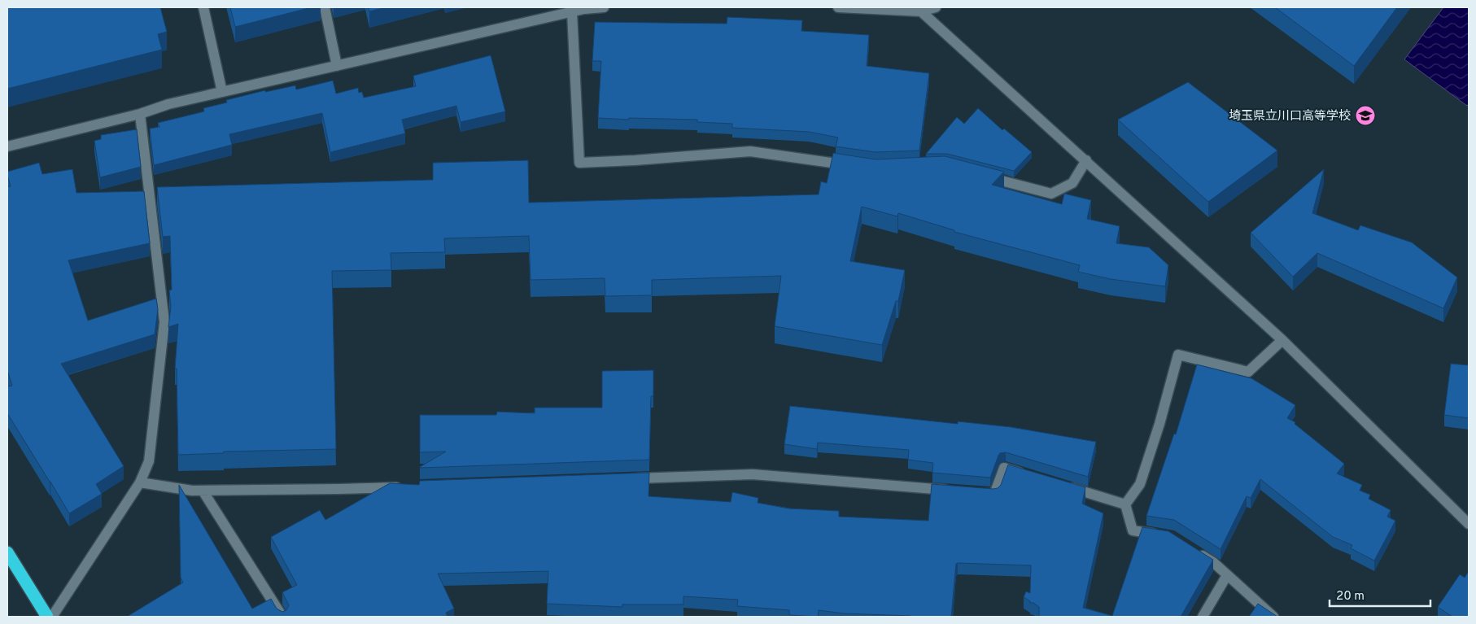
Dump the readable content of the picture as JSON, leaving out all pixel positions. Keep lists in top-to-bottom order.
{
  "places": {
    "school or university": ["埼玉県立川口高等学校"]
  },
  "scale_bar": "20 m"
}
